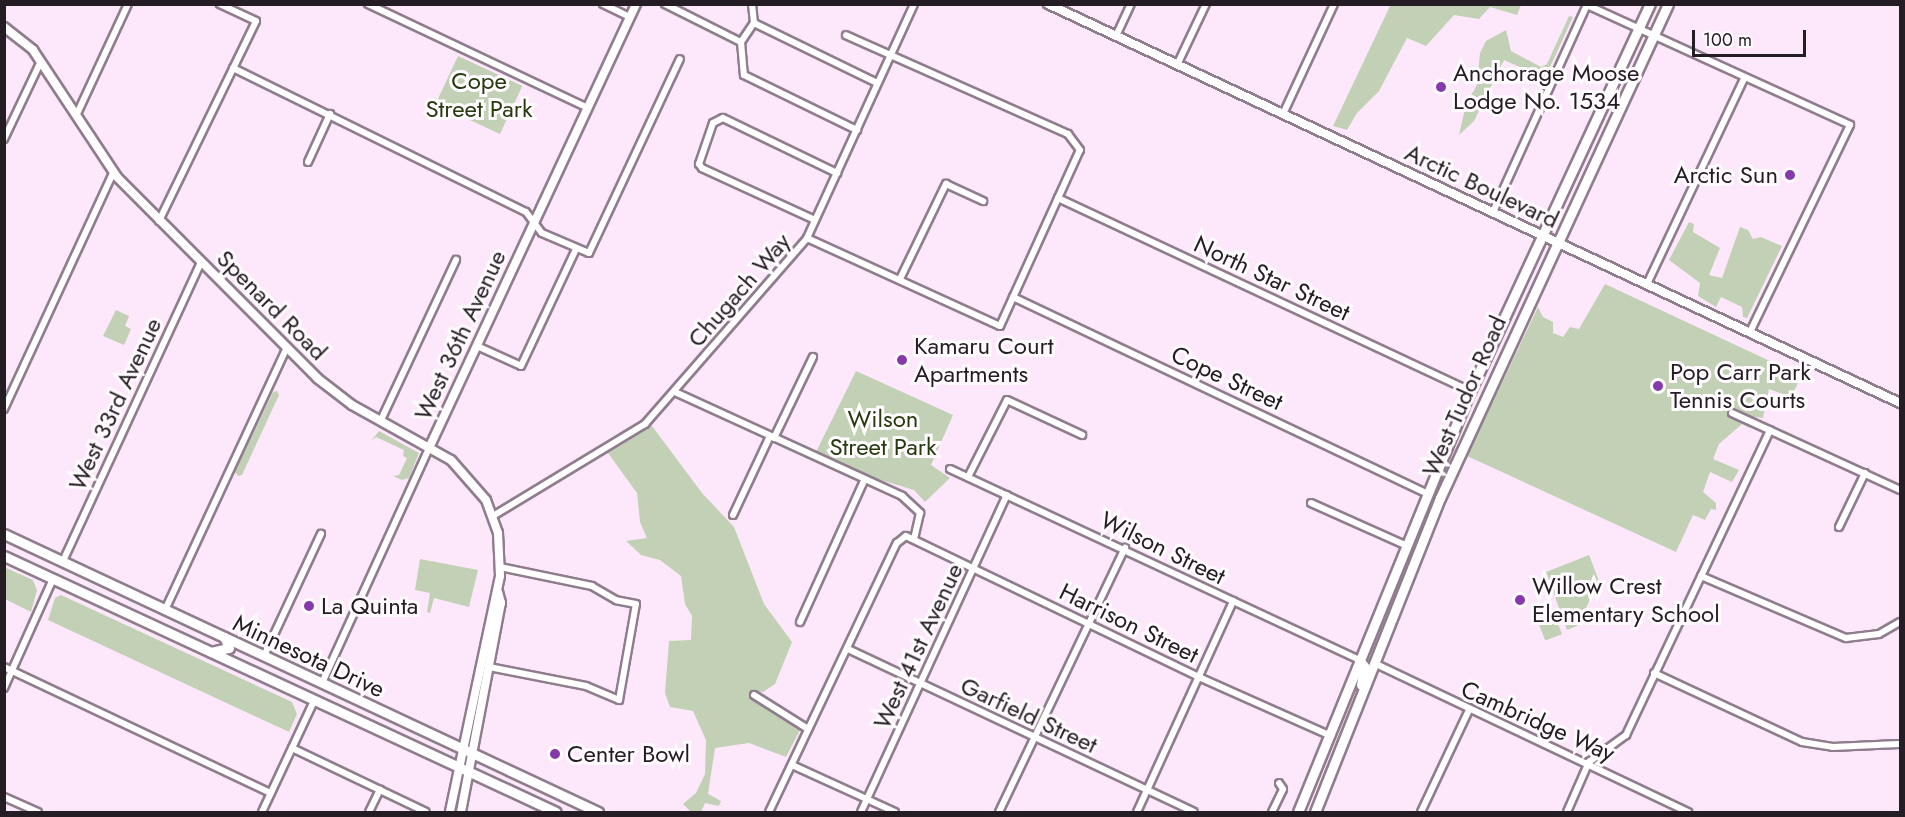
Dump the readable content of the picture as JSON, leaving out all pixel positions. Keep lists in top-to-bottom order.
{
  "streets": {
    "main road": [
      "Arctic Boulevard",
      "Spenard Road",
      "West 36th Avenue",
      "West Tudor Road",
      "Minnesota Drive"
    ],
    "street": [
      "North Star Street",
      "Chugach Way",
      "Cope Street",
      "West 33rd Avenue",
      "Wilson Street",
      "Harrison Street",
      "West 41st Avenue",
      "Garfield Street",
      "Cambridge Way"
    ]
  },
  "crossings": [
    ["Arctic Boulevard", "West Tudor Road"],
    ["North Star Street", "West Tudor Road"],
    ["Chugach Way", "Spenard Road"],
    ["Spenard Road", "West 36th Avenue"],
    ["Spenard Road", "West 33rd Avenue"],
    ["Spenard Road", "Minnesota Drive"],
    ["West 36th Avenue", "Minnesota Drive"],
    ["Cope Street", "West Tudor Road"],
    ["West Tudor Road", "Wilson Street"],
    ["West Tudor Road", "Harrison Street"],
    ["West Tudor Road", "Cambridge Way"],
    ["West 33rd Avenue", "Minnesota Drive"],
    ["Wilson Street", "West 41st Avenue"],
    ["Harrison Street", "West 41st Avenue"],
    ["West 41st Avenue", "Garfield Street"]
  ],
  "parks": ["Cope Street Park", "Wilson Street Park"],
  "places": [
    "Anchorage Moose Lodge No. 1534",
    "Arctic Sun",
    "Kamaru Court Apartments",
    "Pop Carr Park Tennis Courts",
    "Willow Crest Elementary School",
    "La Quinta",
    "Center Bowl"
  ],
  "scale_bar": "100 m"
}
